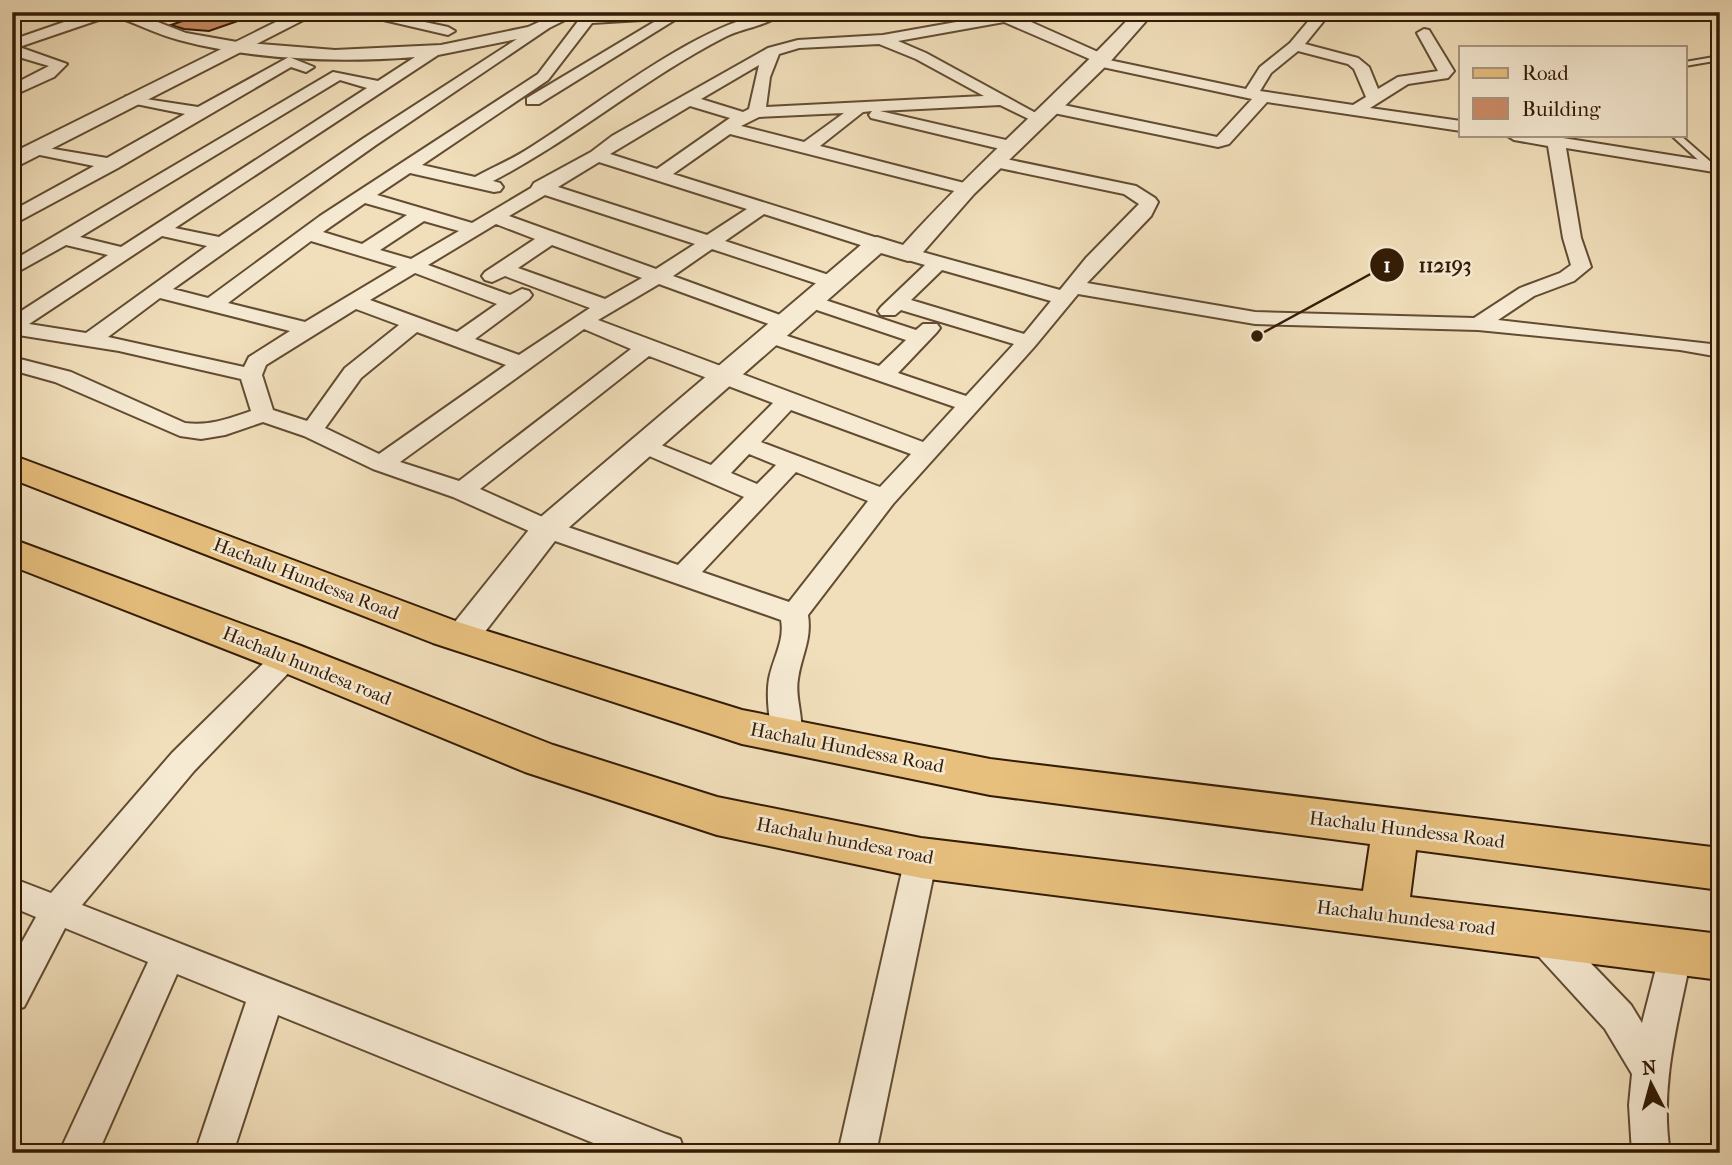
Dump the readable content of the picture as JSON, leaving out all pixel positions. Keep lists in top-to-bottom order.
{
  "streets": {
    "main road": ["Hachalu Hundessa Road", "Hachalu hundesa road"]
  },
  "places": ["112193"],
  "legend": ["Road", "Building"],
  "north": "top"
}
